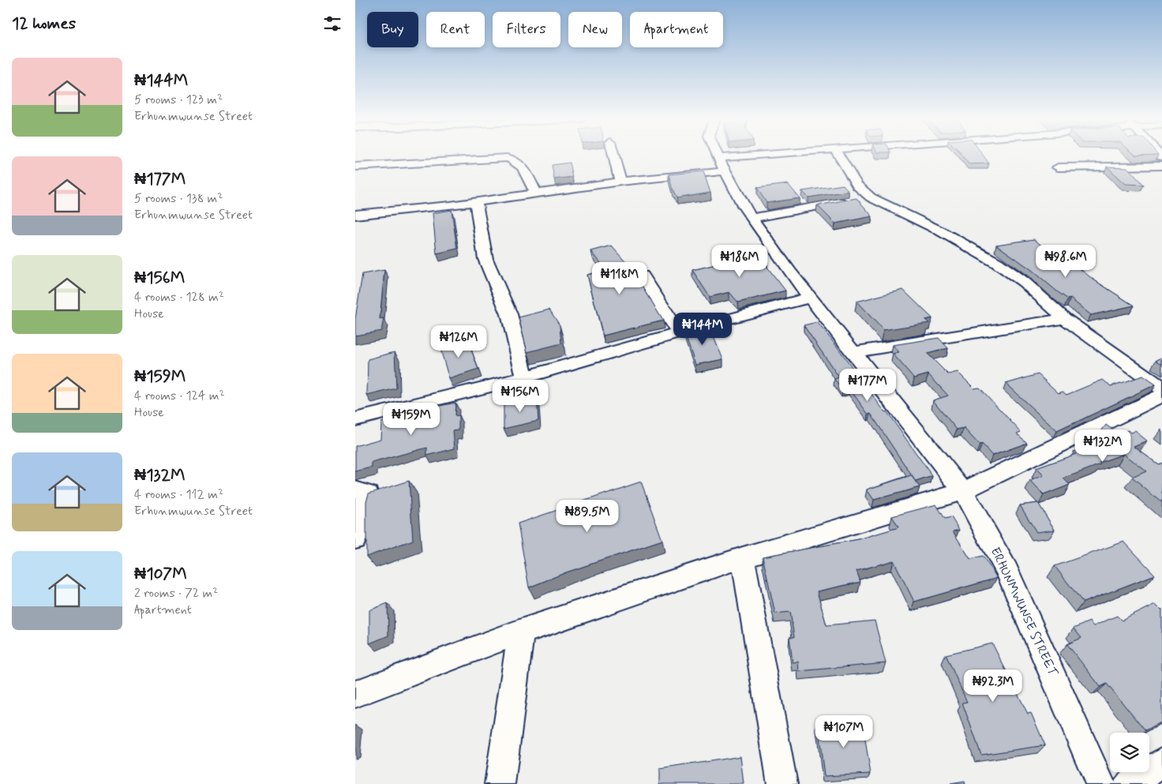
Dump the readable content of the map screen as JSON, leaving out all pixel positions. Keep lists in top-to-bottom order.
{
  "streets": {
    "street": ["ERHUNMWUNSE STREET"]
  },
  "page": {
    "heading": "12 homes",
    "chip": [
      "Buy",
      "Rent",
      "Filters",
      "New",
      "Apartment"
    ],
    "list": [
      {
        "name": "₦144M",
        "note": "5 rooms · 123 m² · Erhunmwunse Street"
      },
      {
        "name": "₦177M",
        "note": "5 rooms · 138 m² · Erhunmwunse Street"
      },
      {
        "name": "₦156M",
        "note": "4 rooms · 128 m² · House"
      },
      {
        "name": "₦159M",
        "note": "4 rooms · 124 m² · House"
      },
      {
        "name": "₦132M",
        "note": "4 rooms · 112 m² · Erhunmwunse Street"
      },
      {
        "name": "₦107M",
        "note": "2 rooms · 72 m² · Apartment"
      }
    ],
    "price": [
      "₦186M",
      "₦98.6M",
      "₦118M",
      "₦144M",
      "₦126M",
      "₦177M",
      "₦156M",
      "₦159M",
      "₦132M",
      "₦89.5M",
      "₦92.3M",
      "₦107M"
    ]
  }
}
